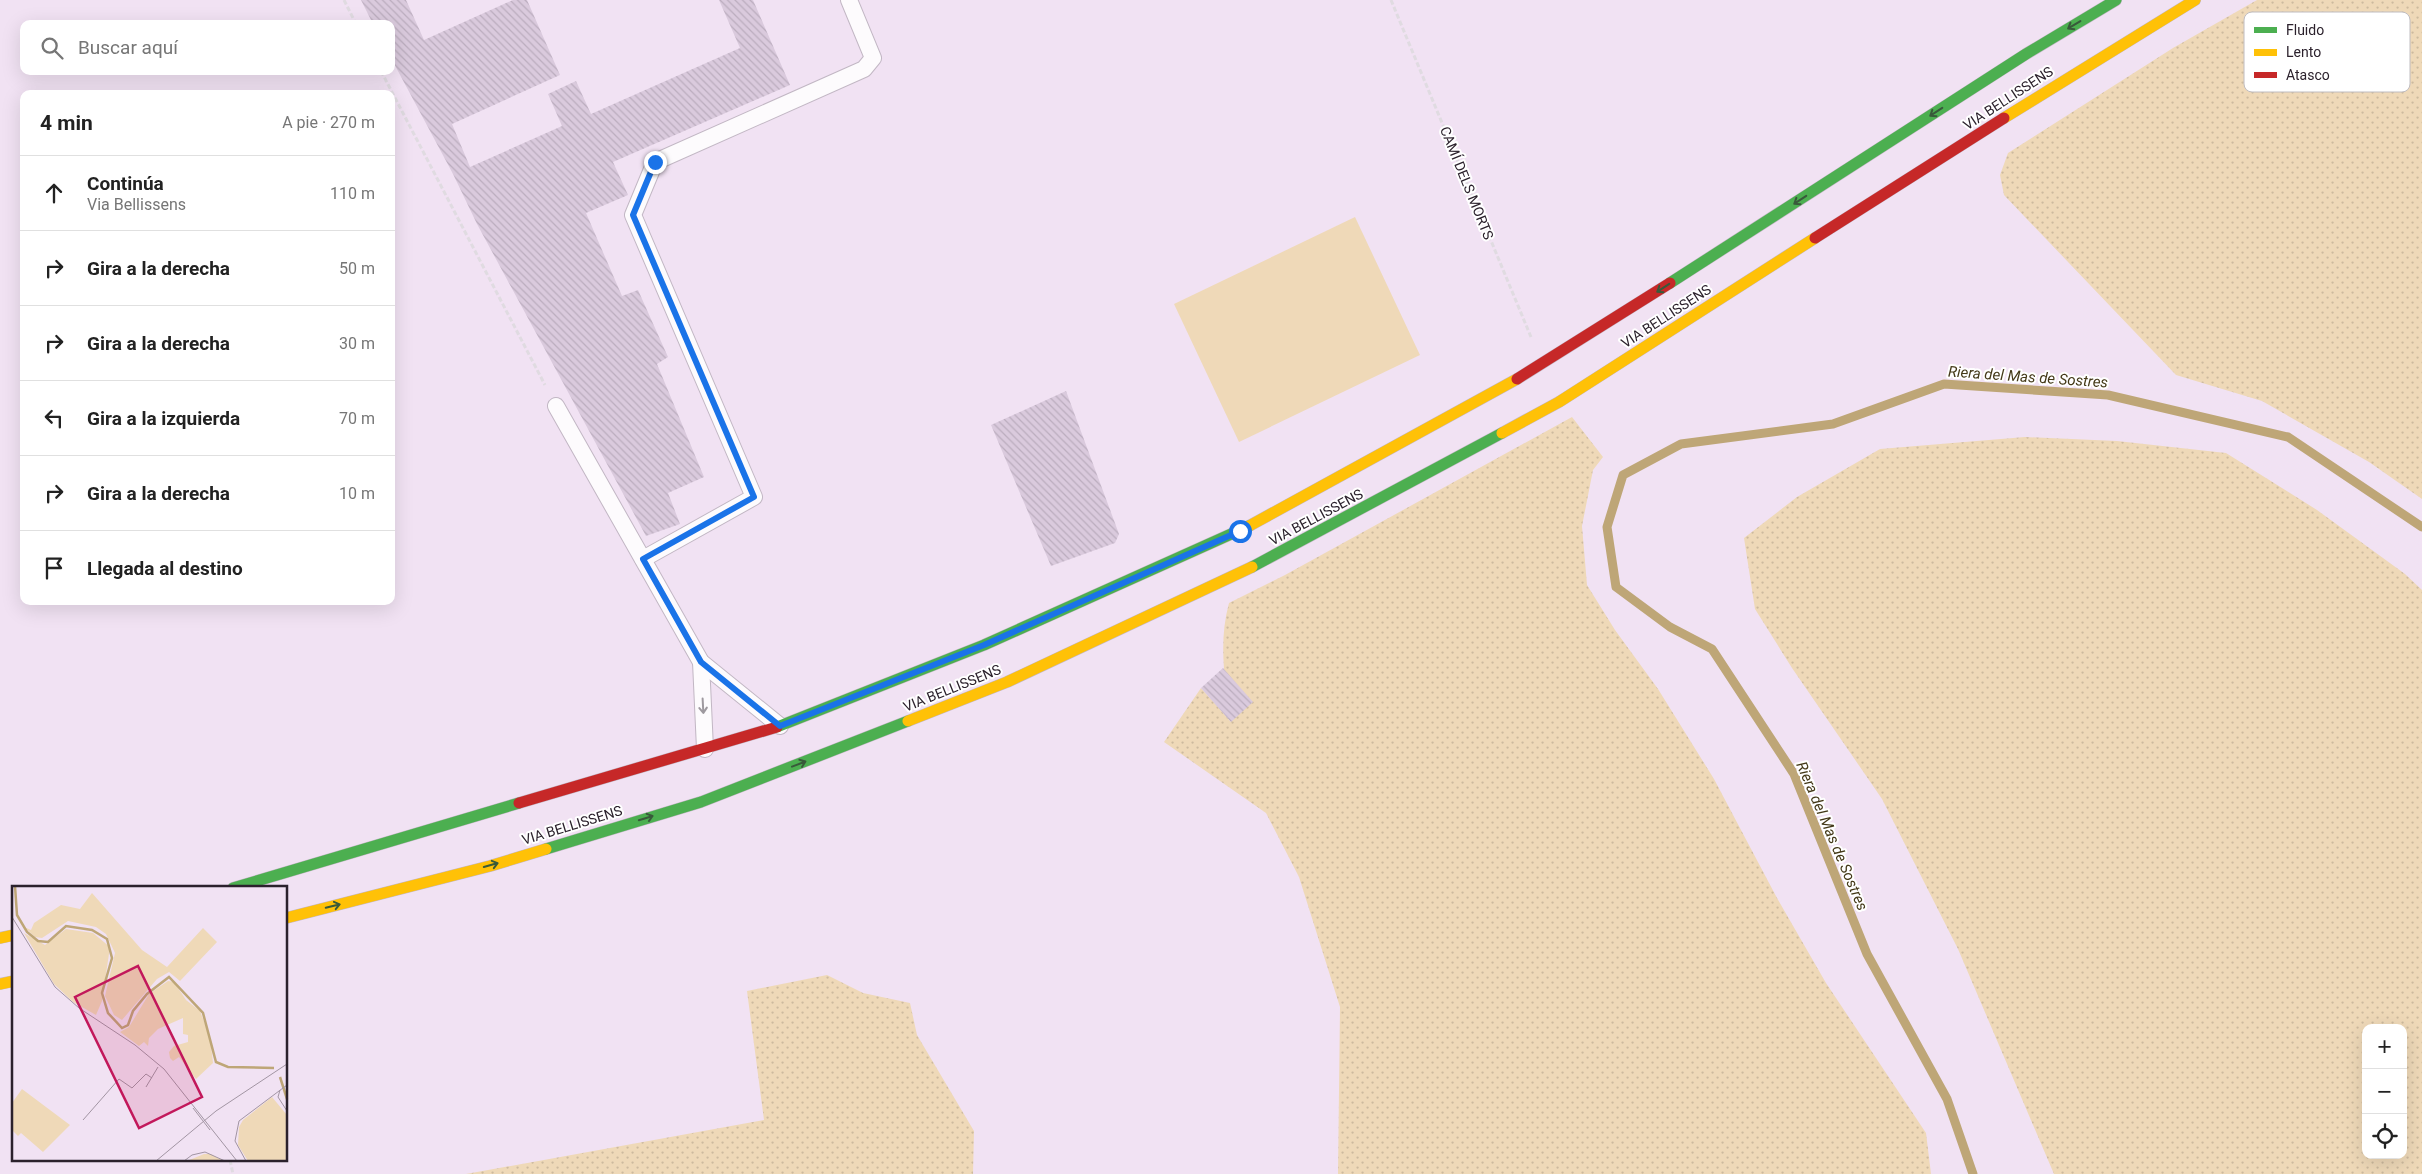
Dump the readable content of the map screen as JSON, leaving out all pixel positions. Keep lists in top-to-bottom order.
{
  "streets": {
    "main road": ["VIA BELLISSENS"],
    "path": ["CAMÍ DELS MORTS"]
  },
  "crossings": [
    ["VIA BELLISSENS", "CAMÍ DELS MORTS"]
  ],
  "water": ["Riera del Mas de Sostres"],
  "legend": ["Fluido", "Lento", "Atasco"],
  "page": {
    "search": "Buscar aquí",
    "heading": ["4 min", "A pie · 270 m"],
    "list": [
      ["Continúa", "Via Bellissens", "110 m"],
      ["Gira a la derecha", "50 m"],
      ["Gira a la derecha", "30 m"],
      ["Gira a la izquierda", "70 m"],
      ["Gira a la derecha", "10 m"],
      "Llegada al destino"
    ],
    "map_buttons": ["+", "−"]
  }
}
